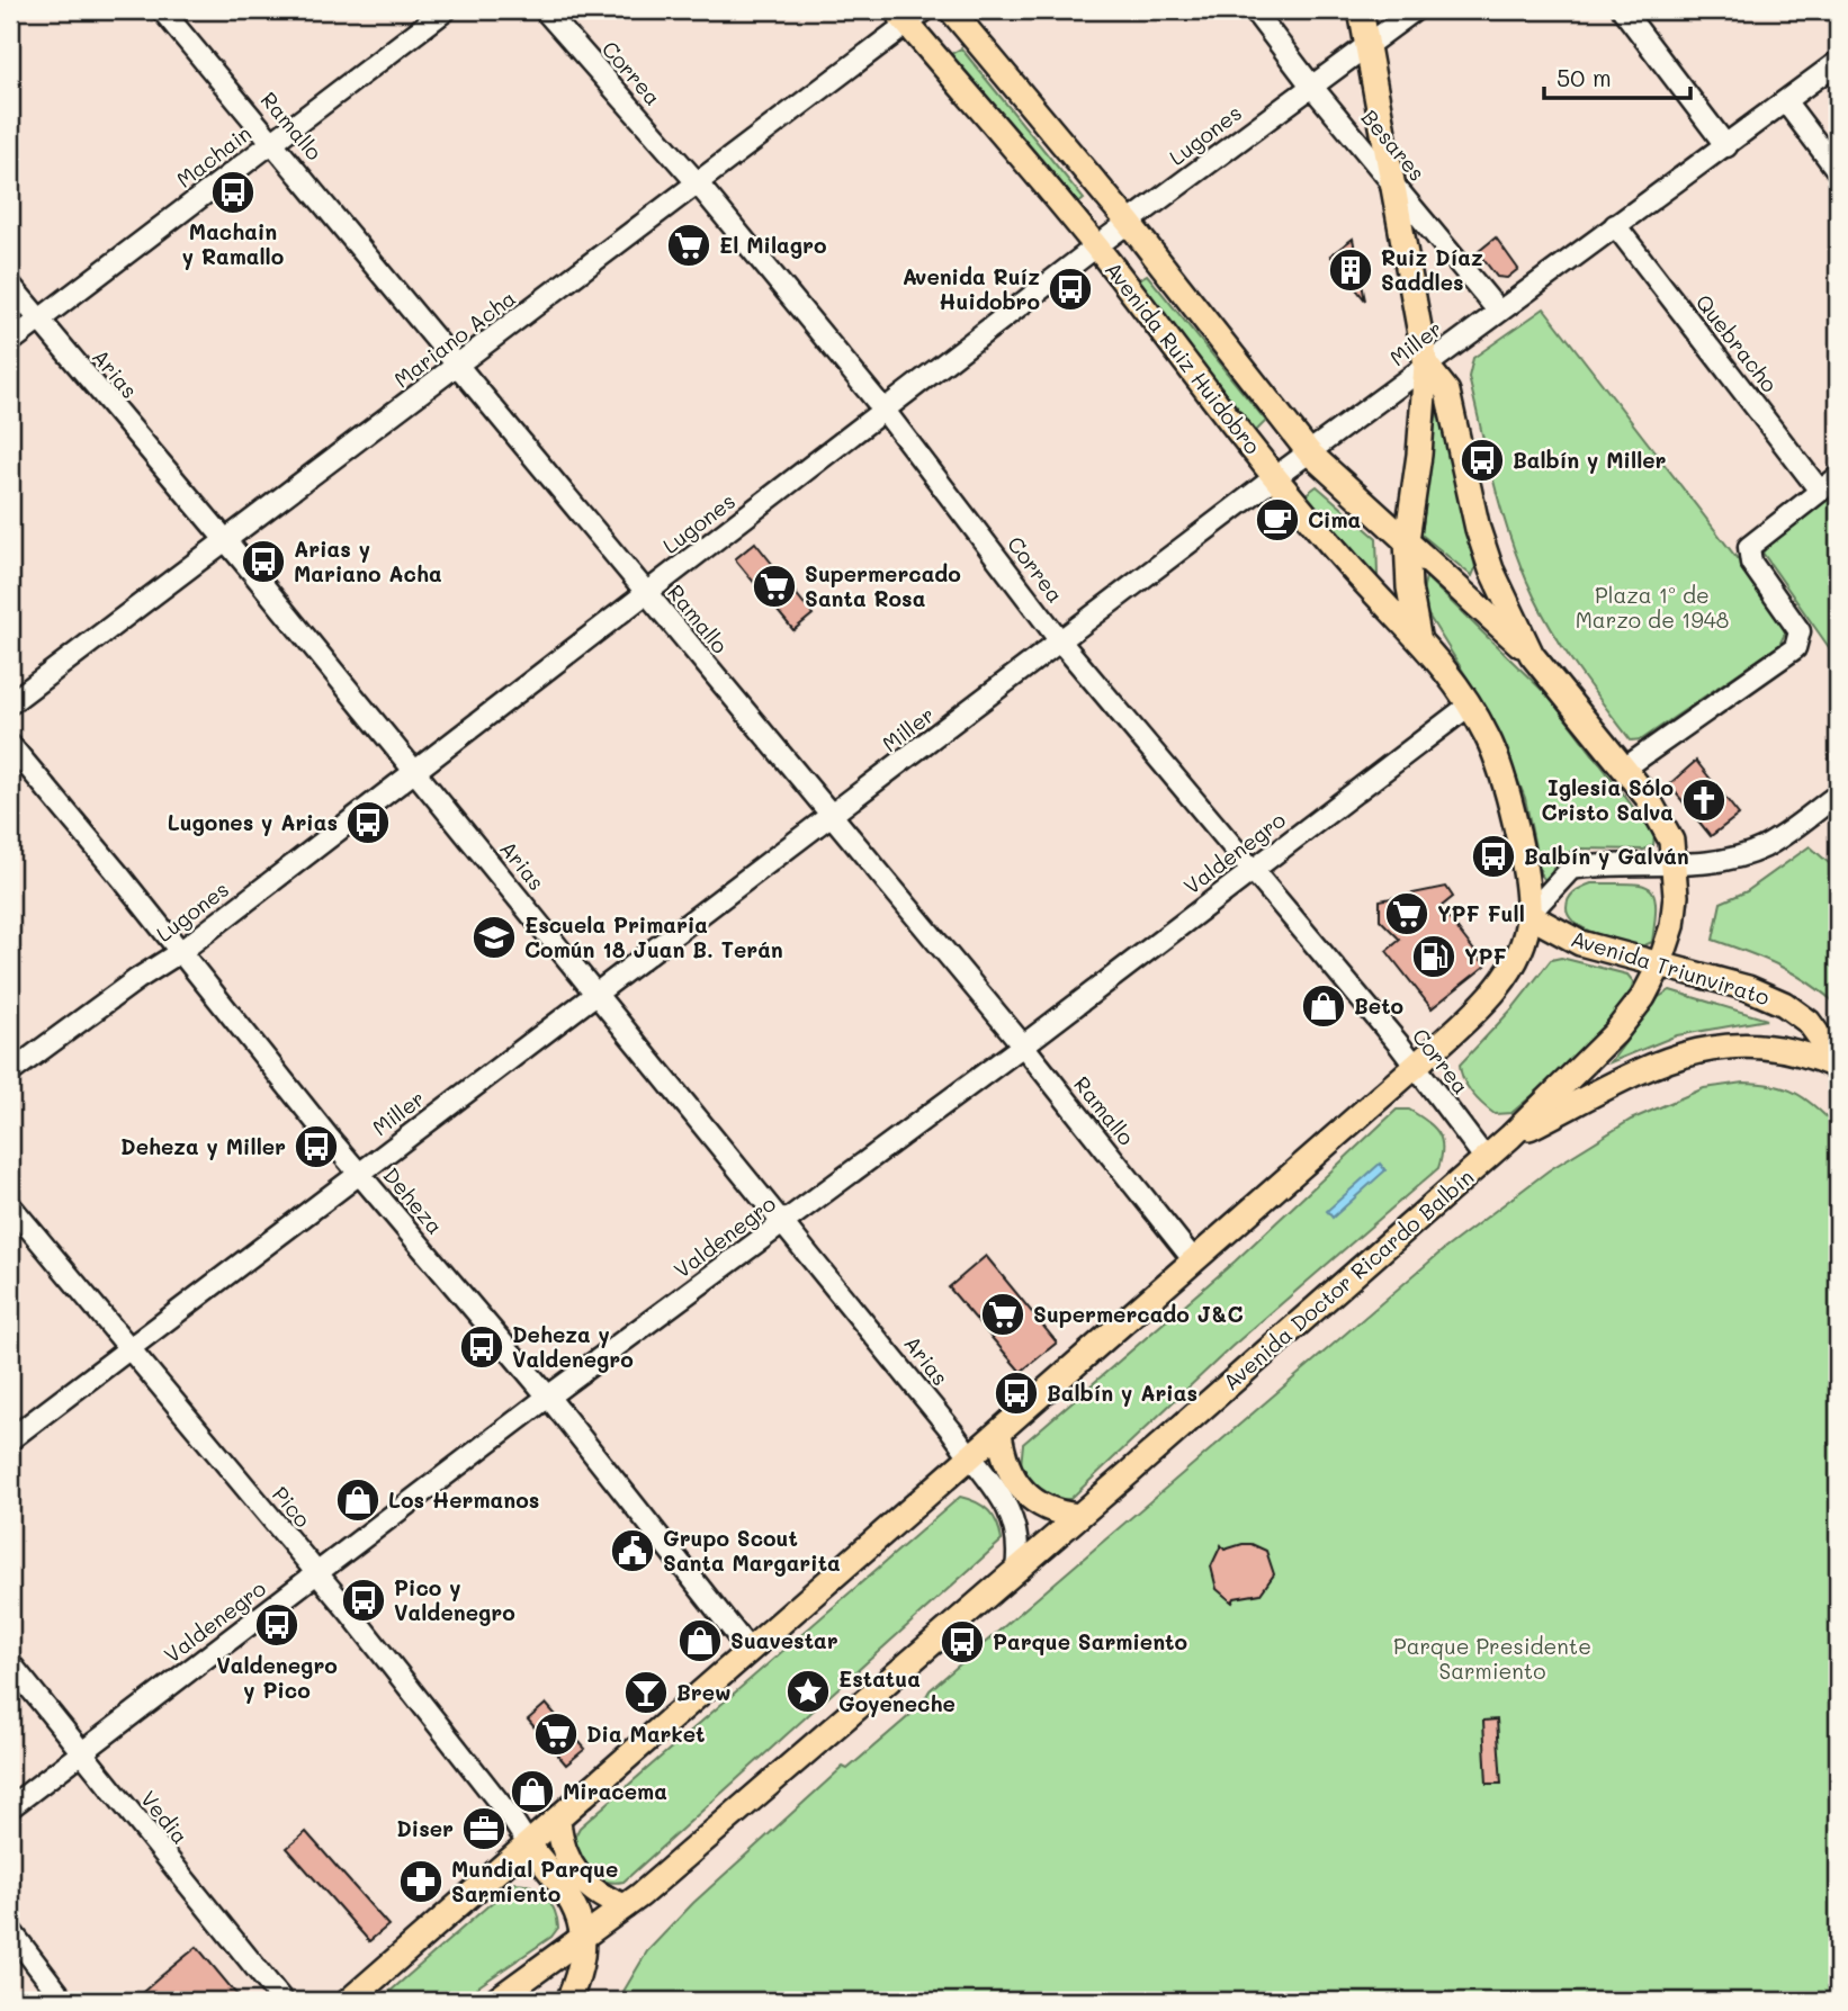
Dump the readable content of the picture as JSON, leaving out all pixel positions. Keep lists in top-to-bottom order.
{
  "streets": {
    "main road": ["Avenida Ruiz Huidobro", "Avenida Triunvirato", "Avenida Doctor Ricardo Balbín"],
    "street": [
      "Correa",
      "Ramallo",
      "Lugones",
      "Besares",
      "Machain",
      "Mariano Acha",
      "Miller",
      "Quebracho",
      "Arias",
      "Valdenegro",
      "Deheza",
      "Pico",
      "Vedia"
    ]
  },
  "crossings": [
    ["Correa", "Lugones"],
    ["Correa", "Mariano Acha"],
    ["Correa", "Miller"],
    ["Correa", "Valdenegro"],
    ["Correa", "Avenida Doctor Ricardo Balbín"],
    ["Ramallo", "Lugones"],
    ["Ramallo", "Machain"],
    ["Ramallo", "Mariano Acha"],
    ["Ramallo", "Miller"],
    ["Ramallo", "Valdenegro"],
    ["Lugones", "Besares"],
    ["Lugones", "Avenida Ruiz Huidobro"],
    ["Lugones", "Arias"],
    ["Lugones", "Deheza"],
    ["Lugones", "Avenida Doctor Ricardo Balbín"],
    ["Besares", "Miller"],
    ["Besares", "Avenida Doctor Ricardo Balbín"],
    ["Machain", "Arias"],
    ["Mariano Acha", "Avenida Ruiz Huidobro"],
    ["Mariano Acha", "Arias"],
    ["Miller", "Quebracho"],
    ["Miller", "Avenida Ruiz Huidobro"],
    ["Miller", "Arias"],
    ["Miller", "Deheza"],
    ["Miller", "Avenida Doctor Ricardo Balbín"],
    ["Miller", "Pico"],
    ["Avenida Ruiz Huidobro", "Valdenegro"],
    ["Avenida Ruiz Huidobro", "Avenida Doctor Ricardo Balbín"],
    ["Arias", "Valdenegro"],
    ["Arias", "Avenida Doctor Ricardo Balbín"],
    ["Valdenegro", "Deheza"],
    ["Valdenegro", "Pico"],
    ["Valdenegro", "Vedia"],
    ["Avenida Triunvirato", "Avenida Doctor Ricardo Balbín"]
  ],
  "parks": ["Plaza 1º de Marzo de 1948", "Parque Presidente Sarmiento"],
  "places": {
    "bus stop": [
      "Machain y Ramallo",
      "Avenida Ruíz Huidobro",
      "Balbín y Miller",
      "Arias y Mariano Acha",
      "Lugones y Arias",
      "Balbín y Galván",
      "Deheza y Miller",
      "Deheza y Valdenegro",
      "Balbín y Arias",
      "Pico y Valdenegro",
      "Valdenegro y Pico",
      "Parque Sarmiento"
    ],
    "supermarket": [
      "El Milagro",
      "Supermercado Santa Rosa",
      "YPF Full",
      "Supermercado J&C",
      "Dia Market"
    ],
    "building": ["Ruiz Díaz Saddles"],
    "cafe": ["Cima"],
    "church": ["Iglesia Sólo Cristo Salva"],
    "school or university": ["Escuela Primaria Común 18 Juan B. Terán"],
    "fuel station": ["YPF"],
    "shop": [
      "Beto",
      "Los Hermanos",
      "Suavestar",
      "Miracema"
    ],
    "public building": ["Grupo Scout Santa Margarita"],
    "place": ["Estatua Goyeneche"],
    "bar": ["Brew"],
    "office": ["Diser"],
    "pharmacy": ["Mundial Parque Sarmiento"]
  },
  "scale_bar": "50 m"
}
